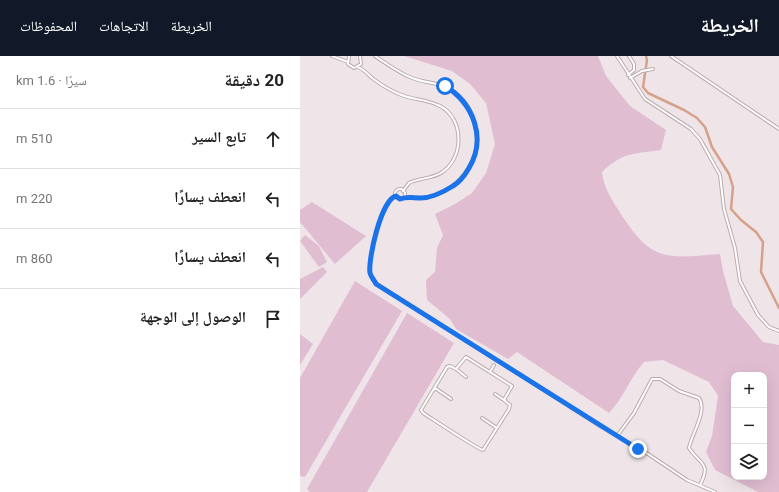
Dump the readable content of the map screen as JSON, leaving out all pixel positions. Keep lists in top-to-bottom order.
{
  "page": {
    "header": "الخريطة",
    "nav": ["الخريطة", "الاتجاهات", "المحفوظات"],
    "heading": ["20 دقيقة", "سيرًا · 1.6 km"],
    "list": [
      ["تابع السير", "510 m"],
      ["انعطف يسارًا", "220 m"],
      ["انعطف يسارًا", "860 m"],
      "الوصول إلى الوجهة"
    ],
    "map_buttons": ["+", "−"]
  }
}
